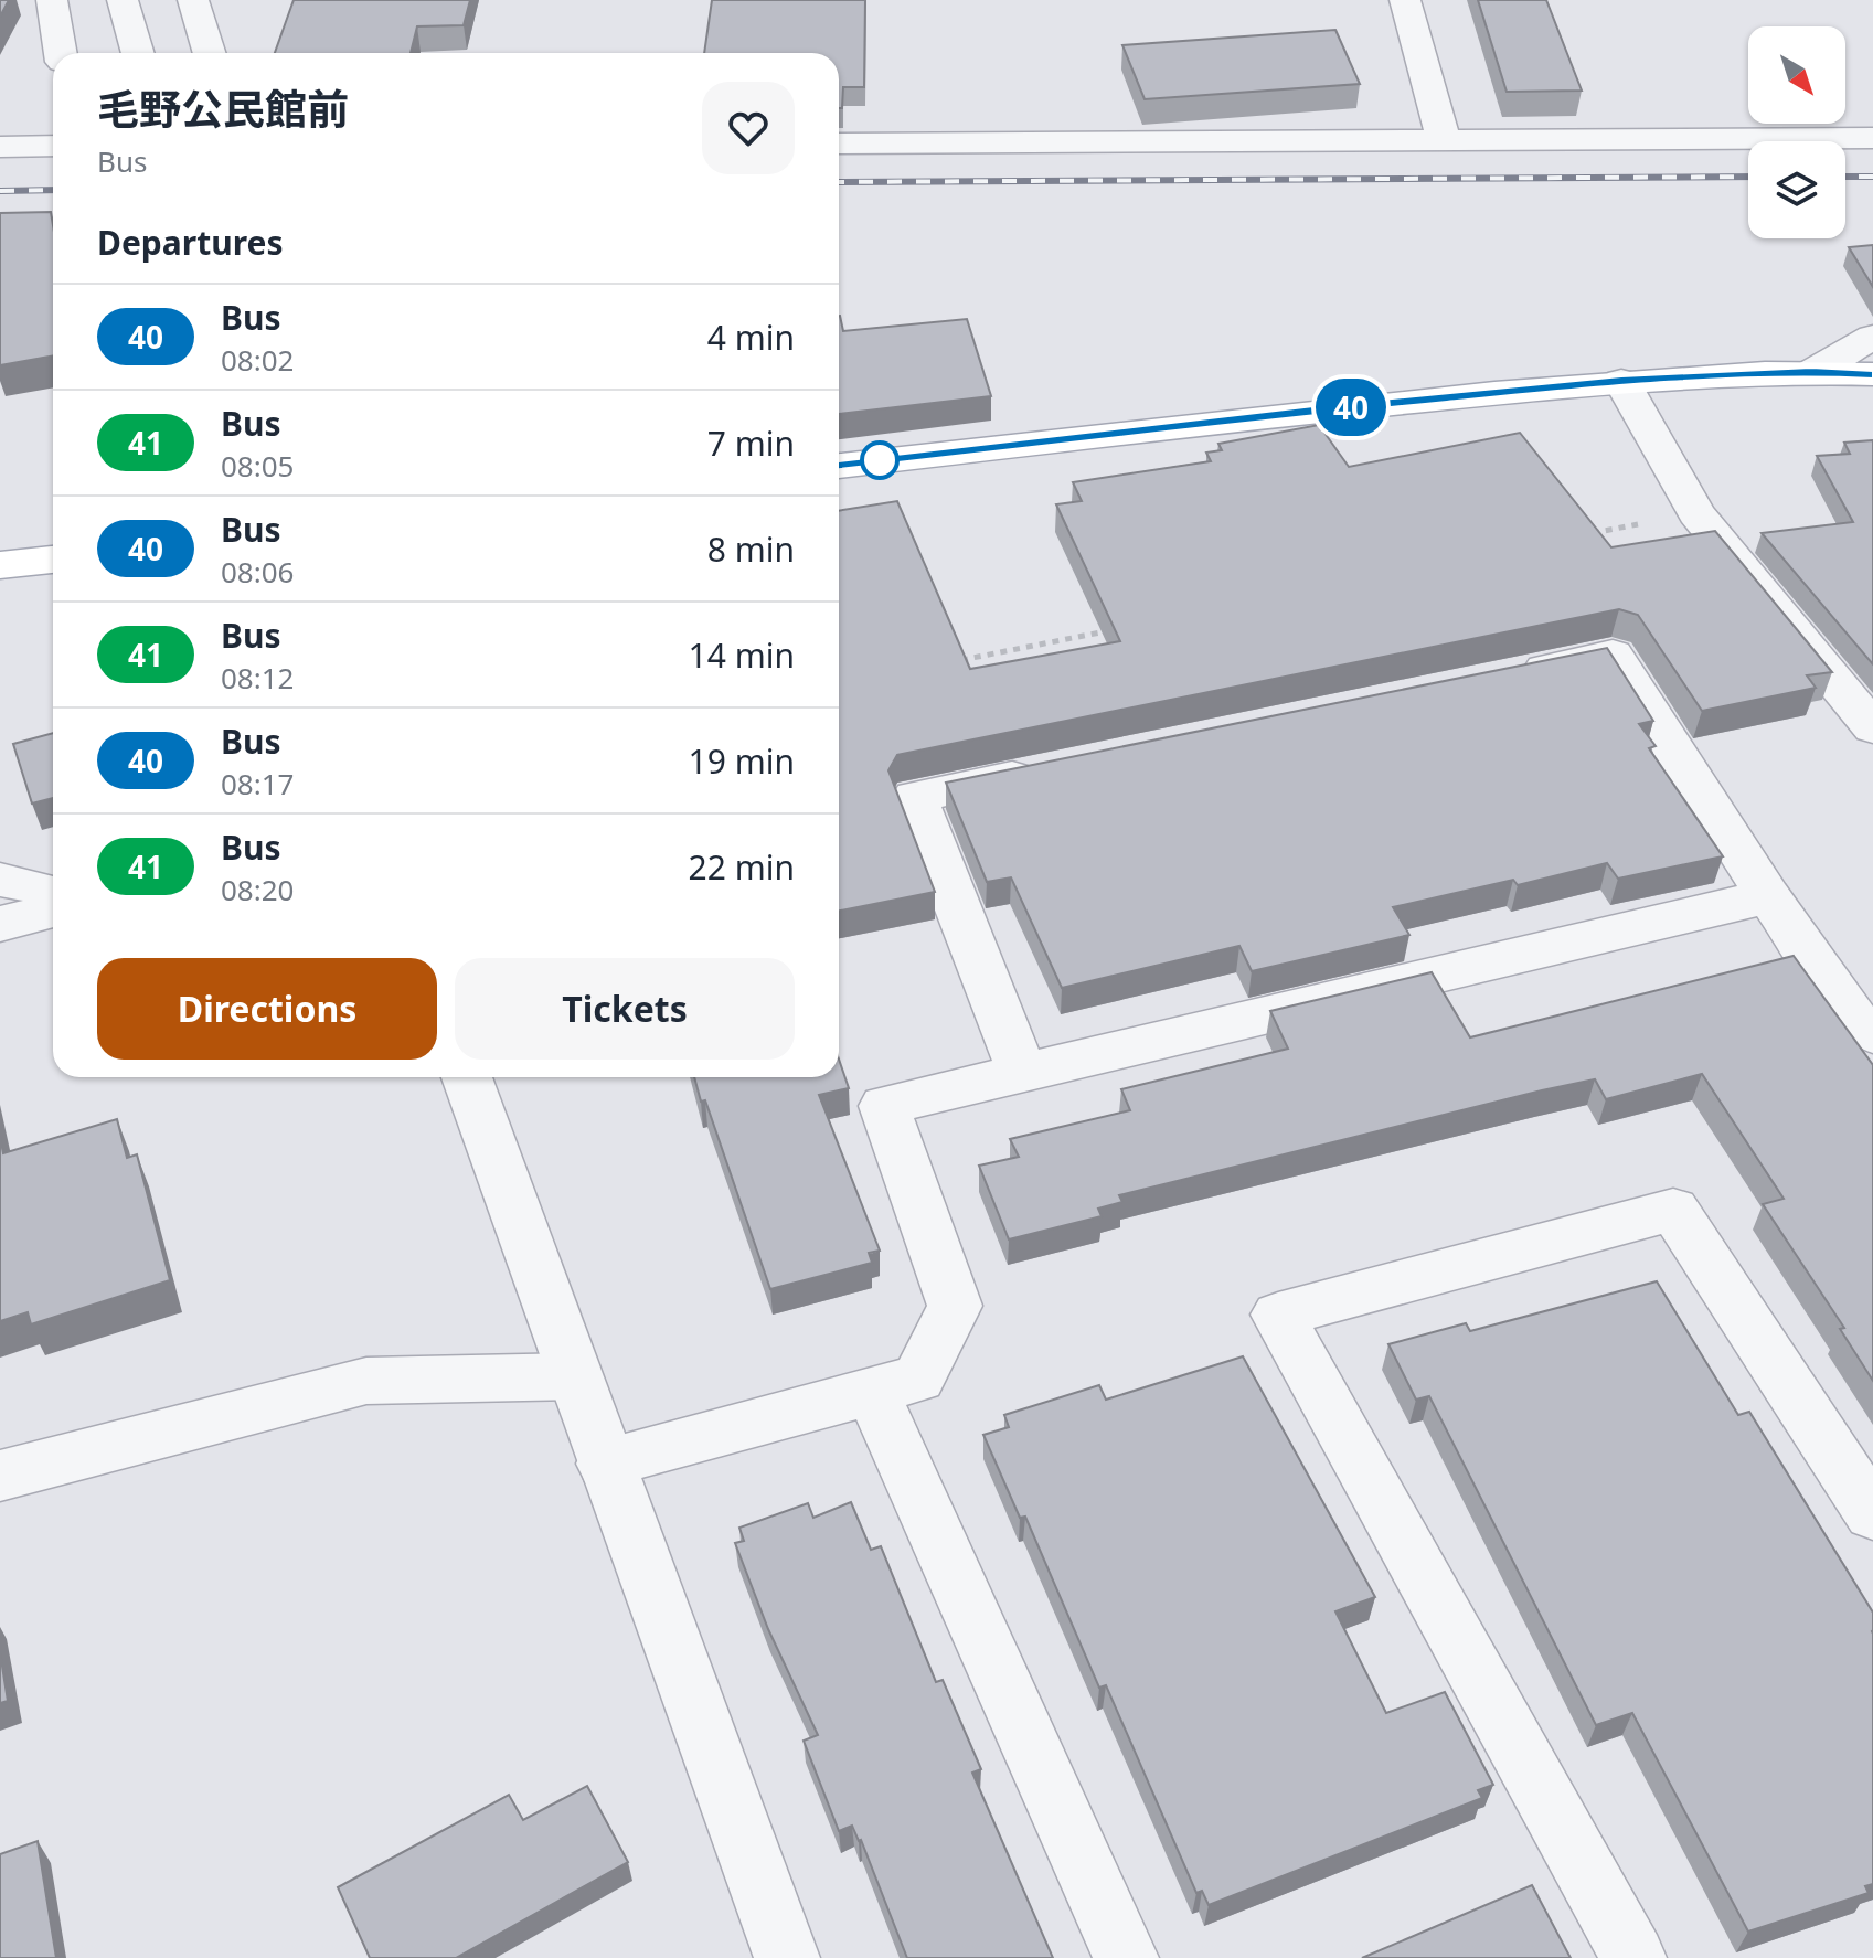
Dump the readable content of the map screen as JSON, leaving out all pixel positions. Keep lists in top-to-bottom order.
{
  "lines": ["bus line 40"],
  "north": "bottom right",
  "page": {
    "on_map": "40",
    "heading": [
      ["毛野公民館前", "Bus"],
      "Departures"
    ],
    "list": [
      {
        "mark": "40",
        "name": "Bus",
        "note": "08:02",
        "value": "4 min"
      },
      {
        "mark": "41",
        "name": "Bus",
        "note": "08:05",
        "value": "7 min"
      },
      {
        "mark": "40",
        "name": "Bus",
        "note": "08:06",
        "value": "8 min"
      },
      {
        "mark": "41",
        "name": "Bus",
        "note": "08:12",
        "value": "14 min"
      },
      {
        "mark": "40",
        "name": "Bus",
        "note": "08:17",
        "value": "19 min"
      },
      {
        "mark": "41",
        "name": "Bus",
        "note": "08:20",
        "value": "22 min"
      }
    ],
    "buttons": ["Directions", "Tickets"]
  }
}
